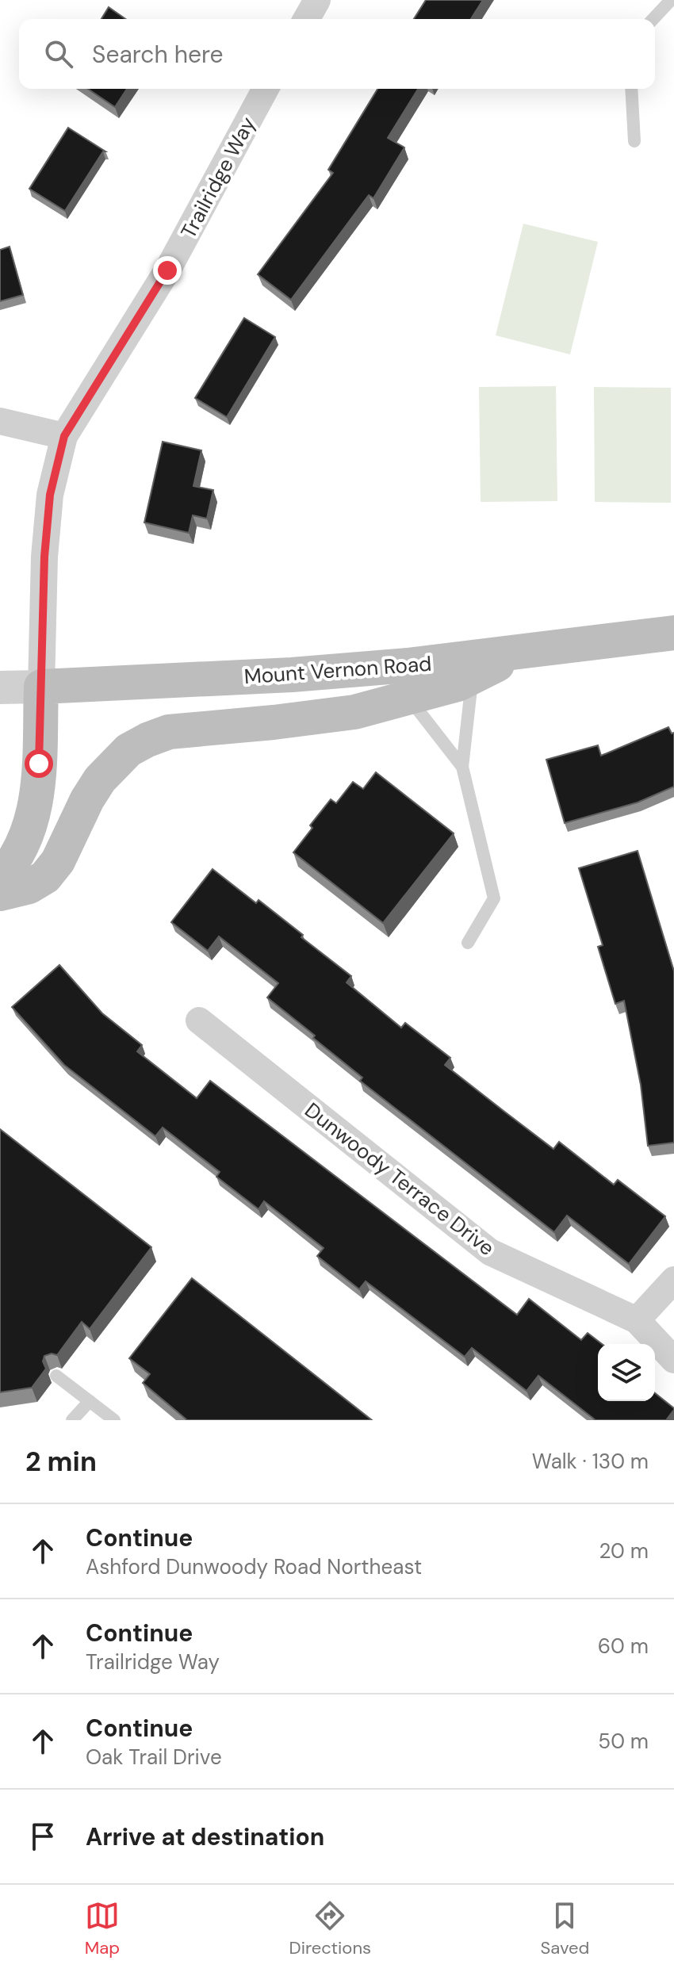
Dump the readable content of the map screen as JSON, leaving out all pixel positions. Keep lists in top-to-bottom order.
{
  "streets": {
    "main road": ["Mount Vernon Road"],
    "street": ["Trailridge Way", "Dunwoody Terrace Drive"]
  },
  "page": {
    "search": "Search here",
    "heading": ["2 min", "Walk · 130 m"],
    "list": [
      ["Continue", "Ashford Dunwoody Road Northeast", "20 m"],
      ["Continue", "Trailridge Way", "60 m"],
      ["Continue", "Oak Trail Drive", "50 m"],
      "Arrive at destination"
    ],
    "nav": ["Map", "Directions", "Saved"]
  }
}
